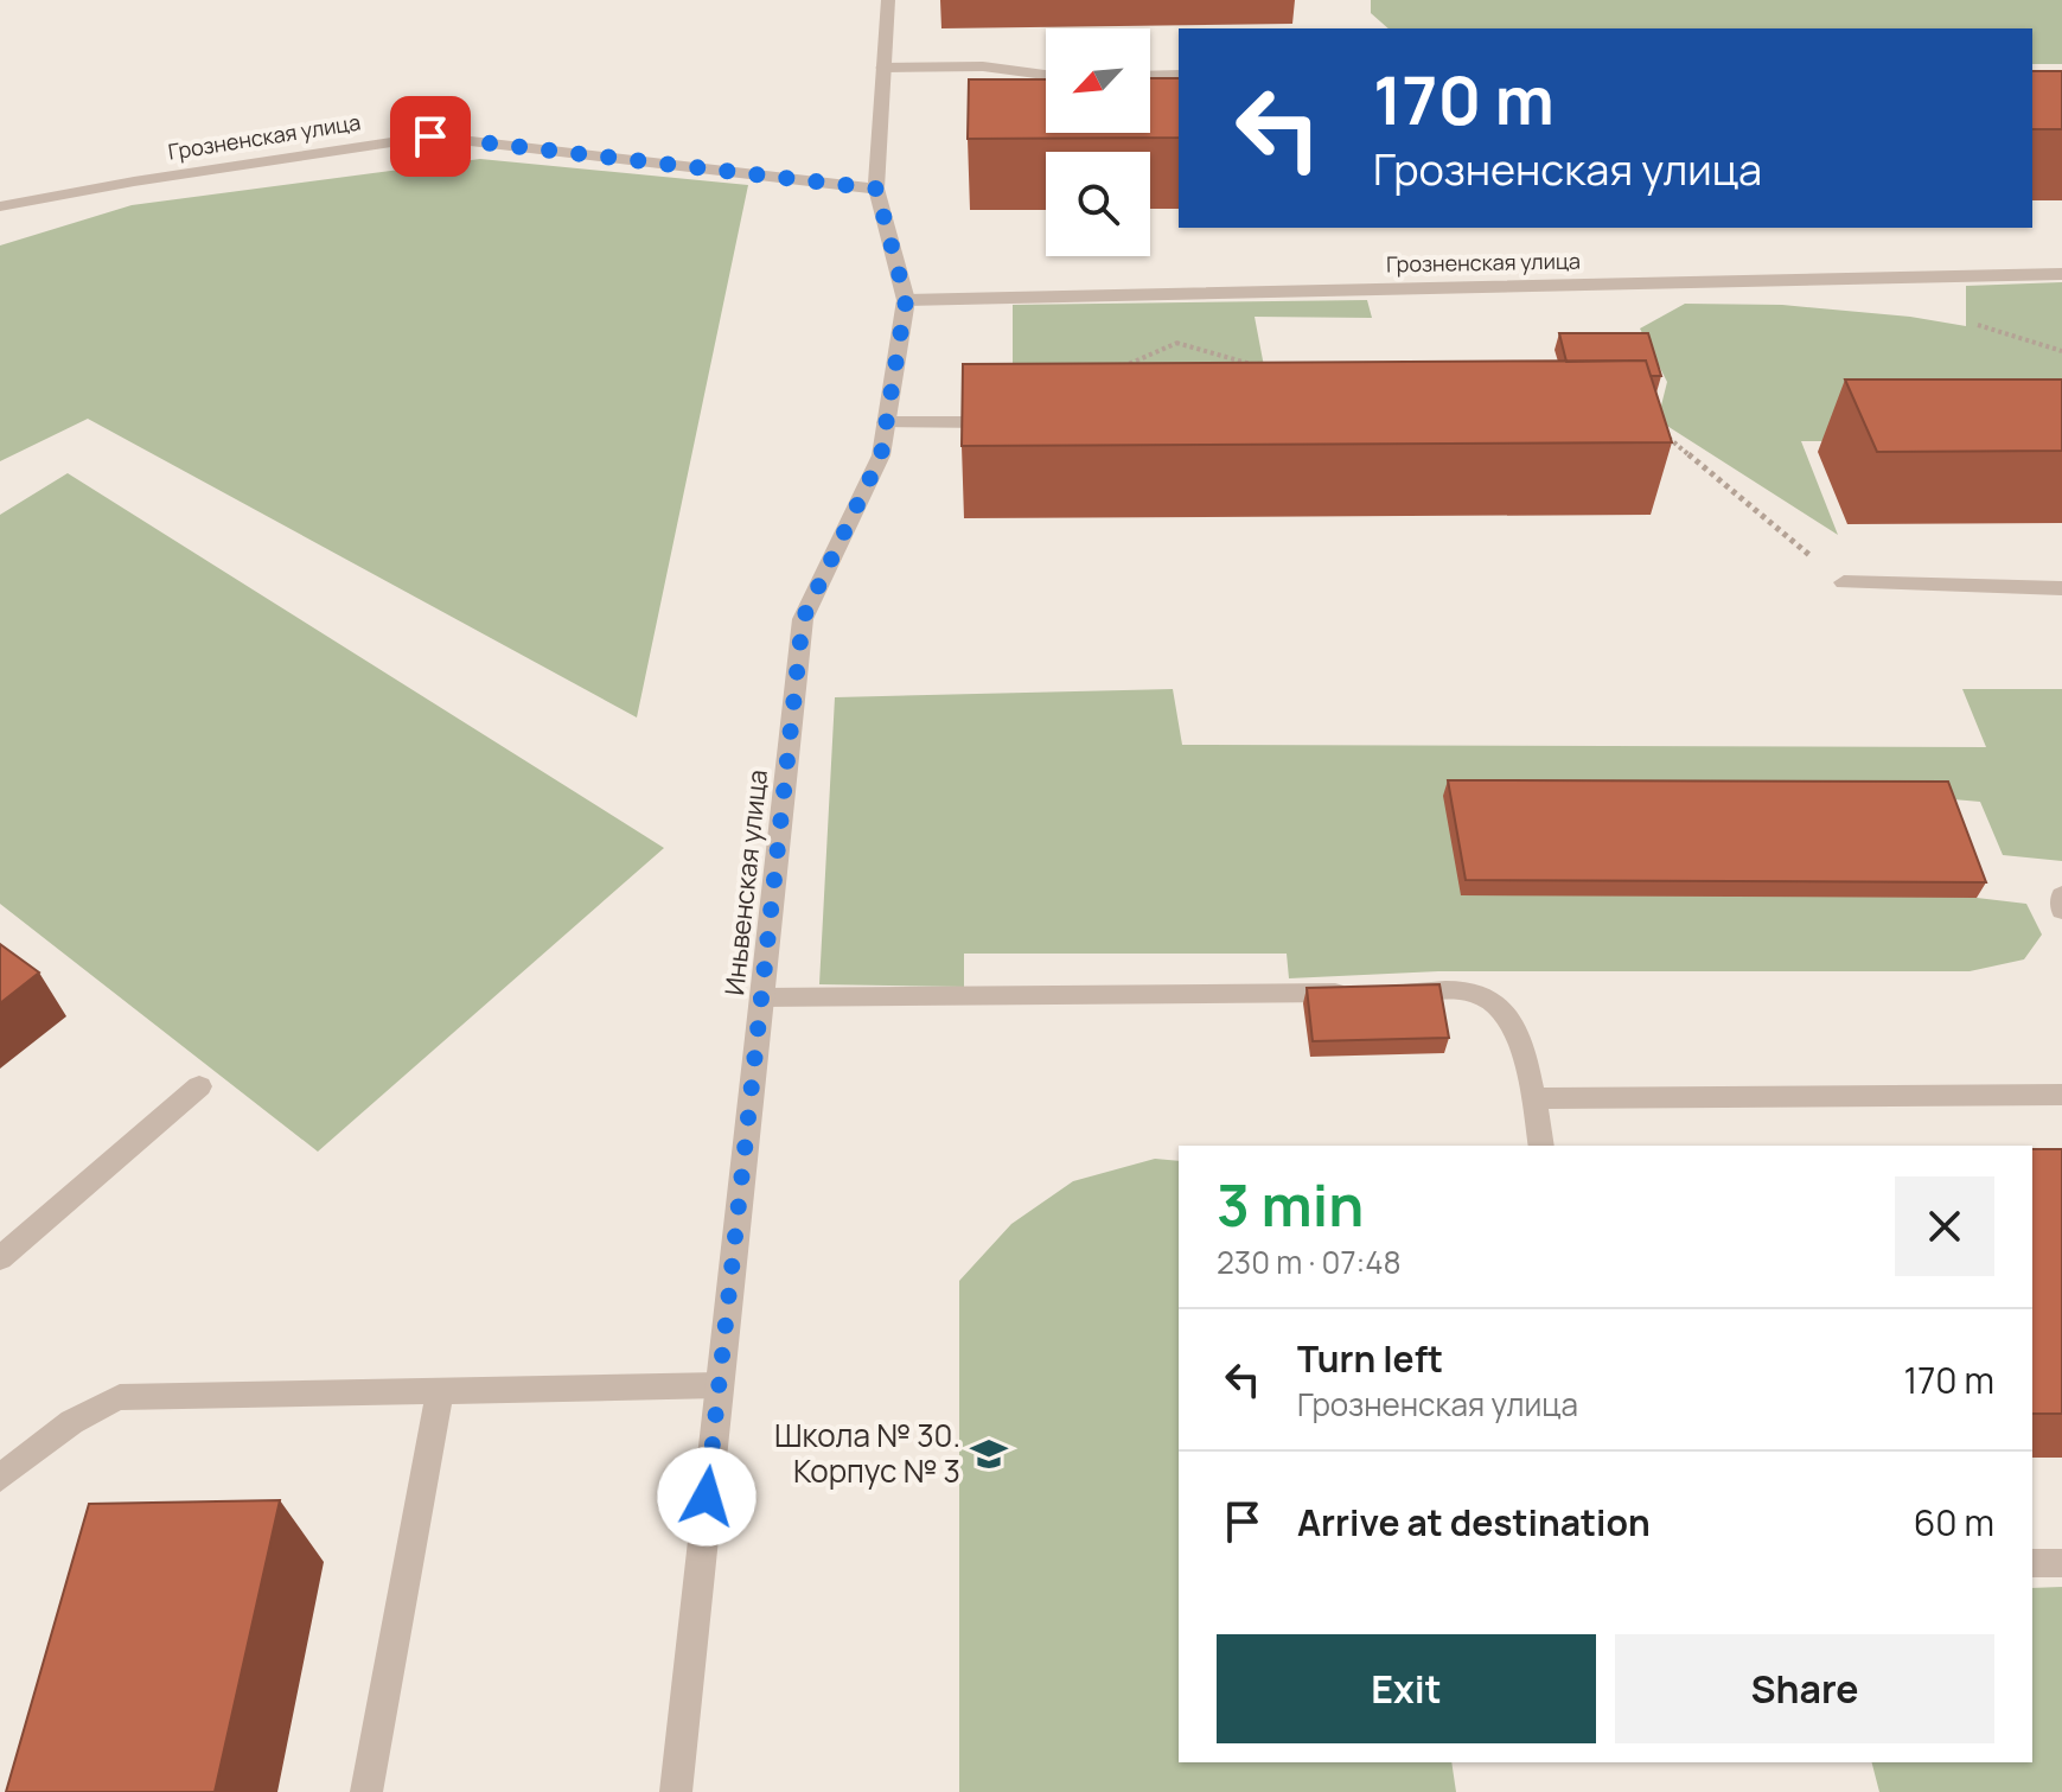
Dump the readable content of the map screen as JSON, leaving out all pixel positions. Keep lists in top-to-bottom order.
{
  "streets": {
    "street": ["Грозненская улица", "Иньвенская улица"]
  },
  "crossings": [
    ["Грозненская улица", "Иньвенская улица"]
  ],
  "places": {
    "school or university": ["Школа № 30. Корпус № 3"]
  },
  "north": "bottom left",
  "page": {
    "turn": ["170 m", "Грозненская улица"],
    "heading": ["3 min", "230 m · 07:48"],
    "list": [
      {
        "name": "Turn left",
        "note": "Грозненская улица",
        "value": "170 m"
      },
      {
        "name": "Arrive at destination",
        "value": "60 m"
      }
    ],
    "buttons": ["Exit", "Share"]
  }
}
